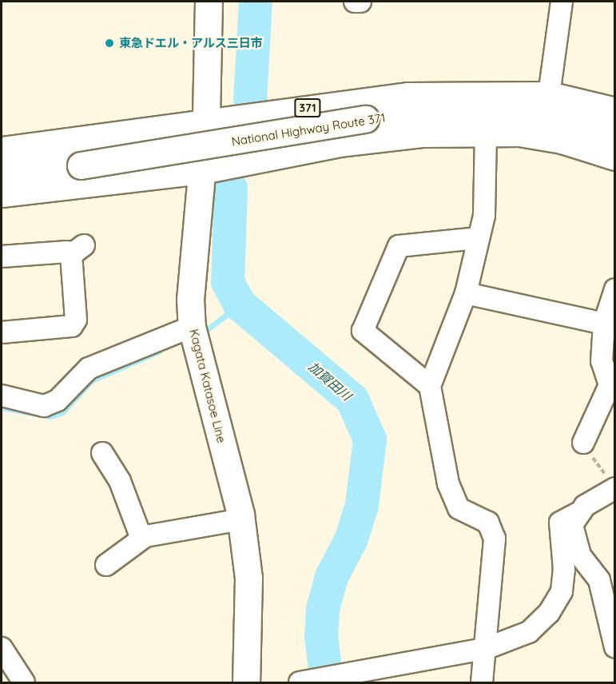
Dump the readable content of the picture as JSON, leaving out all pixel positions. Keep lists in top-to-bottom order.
{
  "streets": {
    "main road": ["371", "National Highway Route 371", "Kagata Katasoe Line"]
  },
  "crossings": [
    ["371", "Kagata Katasoe Line"]
  ],
  "water": ["加賀田川"],
  "places": ["東急ドエル・アルス三日市"]
}
